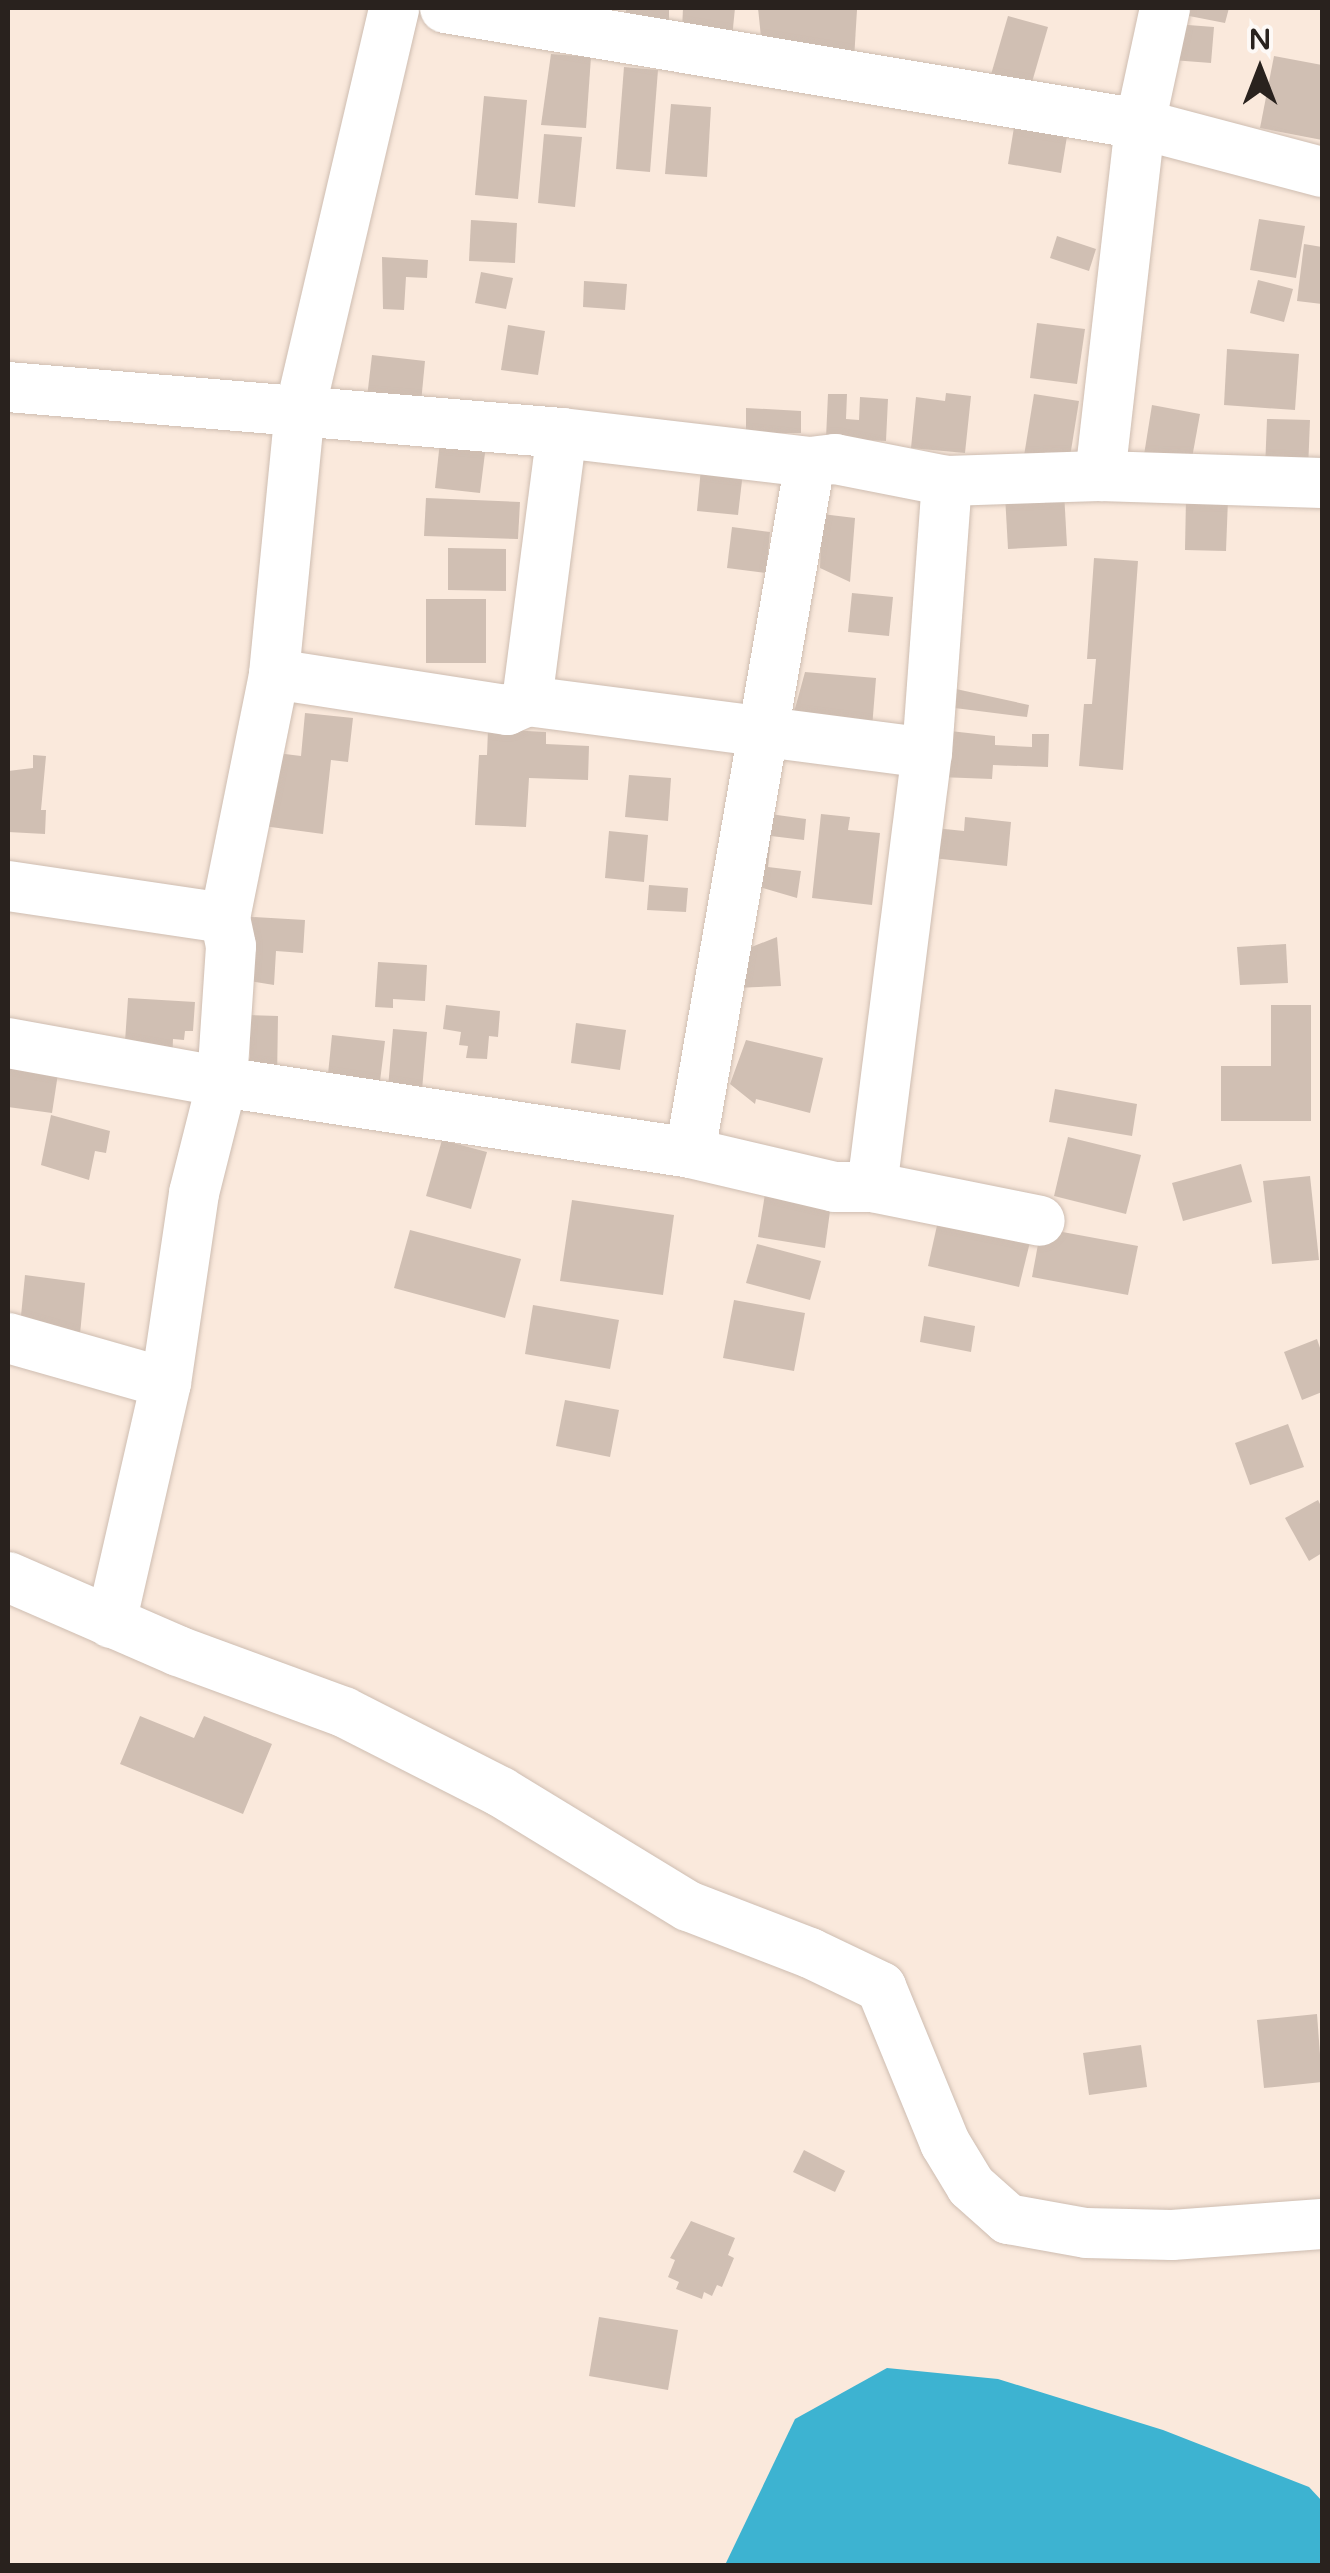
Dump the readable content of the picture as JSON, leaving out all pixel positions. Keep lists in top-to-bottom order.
{
  "north": "top"
}
